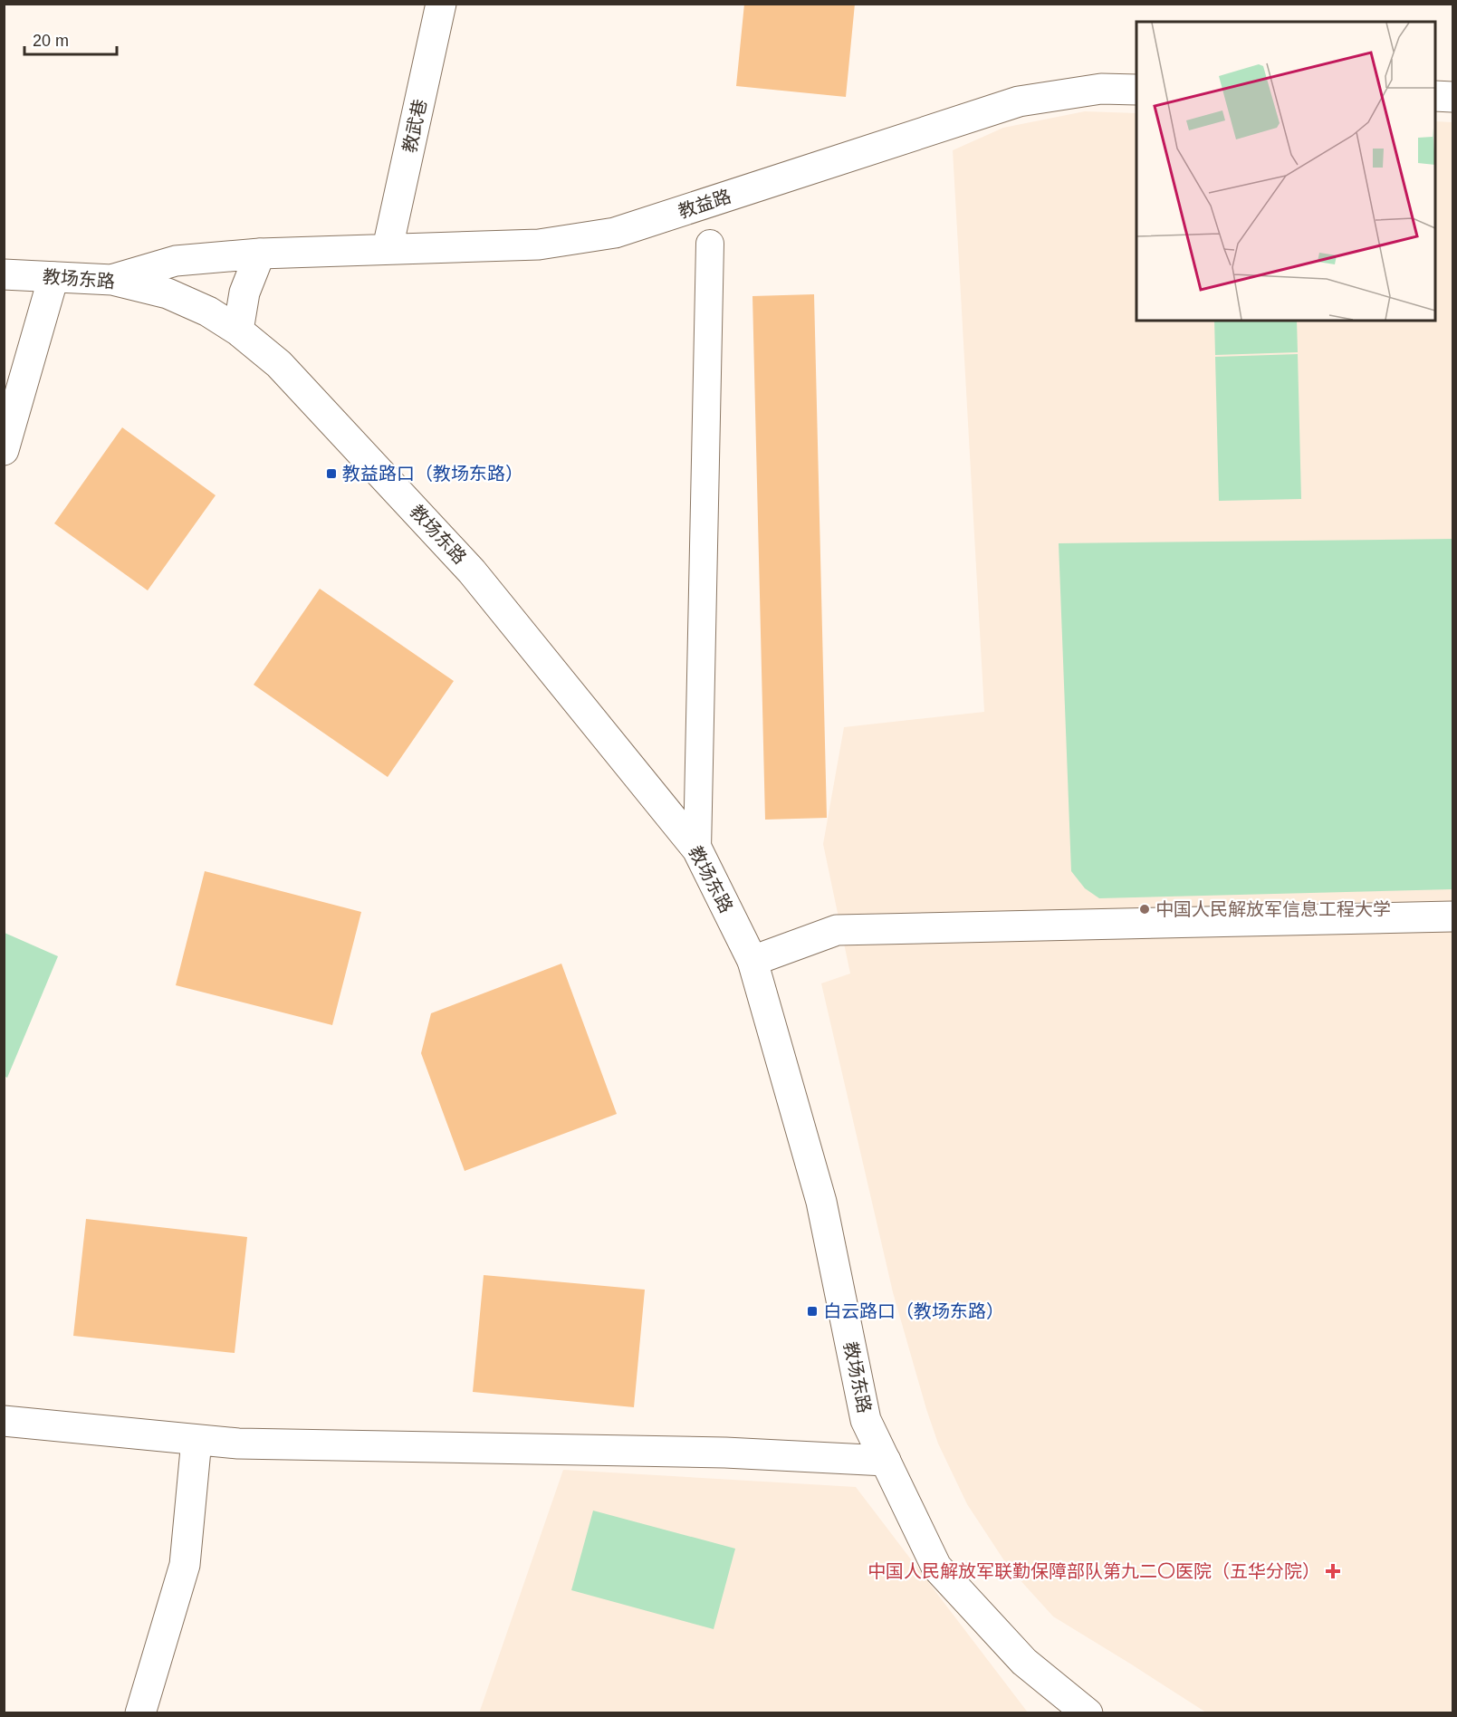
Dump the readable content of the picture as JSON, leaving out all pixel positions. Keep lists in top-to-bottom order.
{
  "streets": {
    "street": ["教武巷", "教益路", "教场东路"]
  },
  "crossings": [
    ["教武巷", "教益路"],
    ["教益路", "教场东路"]
  ],
  "places": {
    "transit": ["教益路口（教场东路）", "白云路口（教场东路）"],
    "other": ["中国人民解放军信息工程大学"],
    "health": ["中国人民解放军联勤保障部队第九二〇医院（五华分院）"]
  },
  "scale_bar": "20 m"
}
